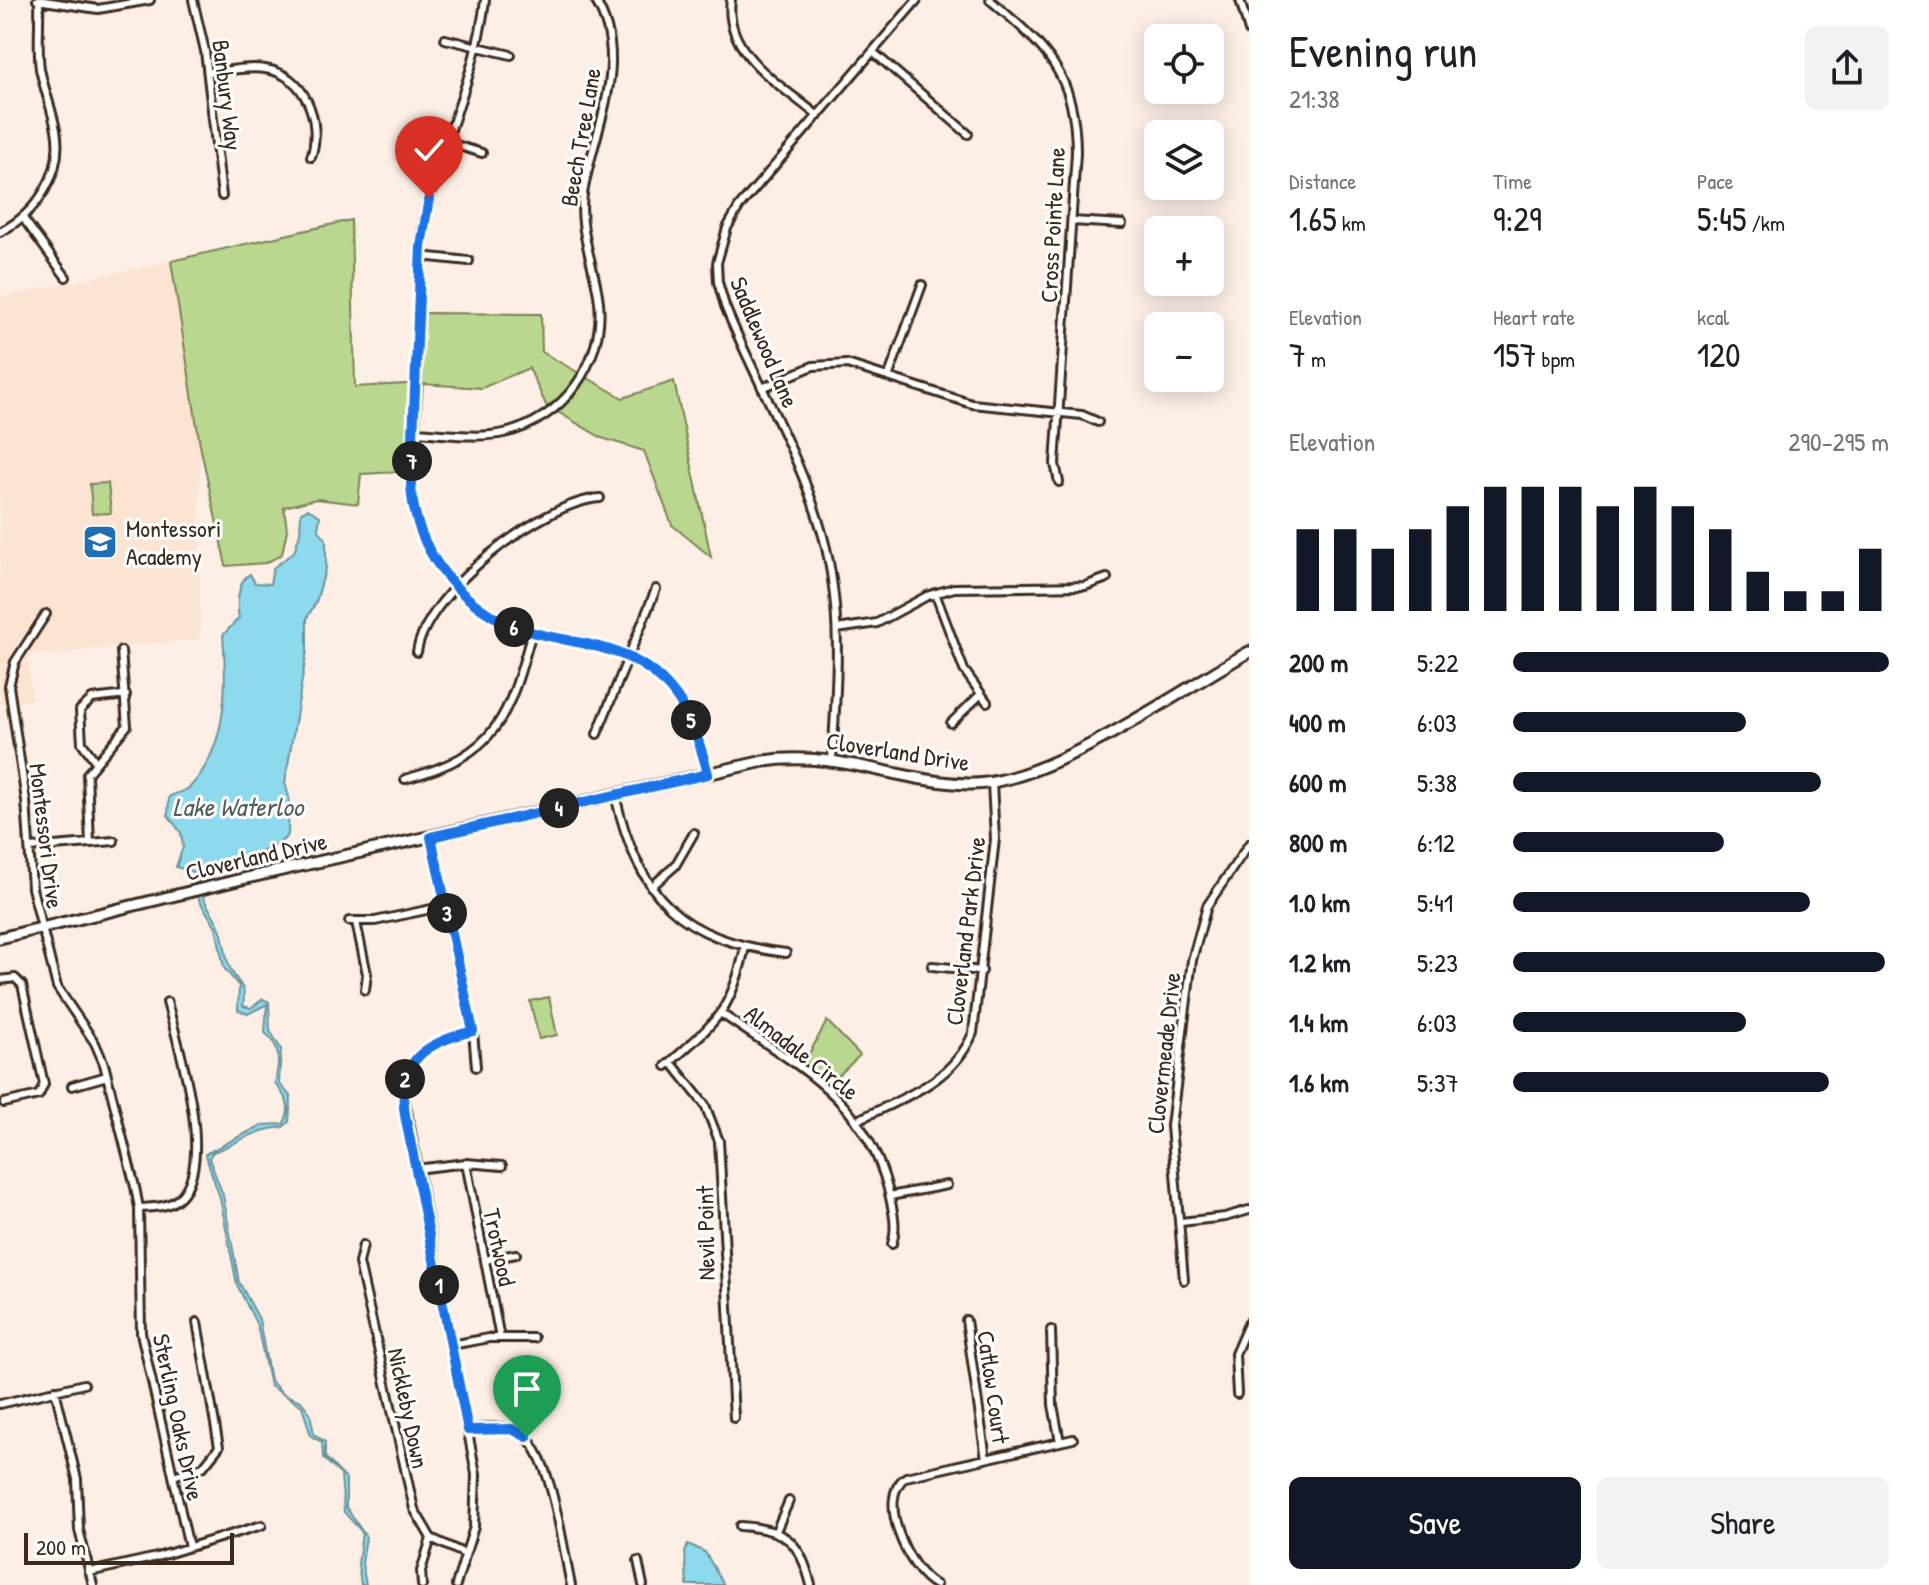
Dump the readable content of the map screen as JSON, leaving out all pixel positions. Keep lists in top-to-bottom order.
{
  "streets": {
    "main road": ["Cloverland Drive"],
    "street": [
      "Banbury Way",
      "Beech Tree Lane",
      "Cross Pointe Lane",
      "Saddlewood Lane",
      "Montessori Drive",
      "Cloverland Park Drive",
      "Almadale Circle",
      "Clovermeade Drive",
      "Nevil Point",
      "Trotwood",
      "Catlow Court",
      "Nickleby Down",
      "Sterling Oaks Drive"
    ]
  },
  "crossings": [
    ["Saddlewood Lane", "Cloverland Drive"],
    ["Cloverland Drive", "Montessori Drive"],
    ["Cloverland Drive", "Cloverland Park Drive"],
    ["Cloverland Drive", "Sterling Oaks Drive"],
    ["Montessori Drive", "Sterling Oaks Drive"],
    ["Cloverland Park Drive", "Almadale Circle"],
    ["Almadale Circle", "Nevil Point"]
  ],
  "water": ["Lake Waterloo"],
  "places": {
    "school or university": ["Montessori Academy"]
  },
  "scale_bar": "200 m",
  "page": {
    "heading": ["Evening run", "21:38"],
    "map_buttons": ["+", "−"],
    "stats": [
      ["Distance", "1.65 km"],
      ["Time", "9:29"],
      ["Pace", "5:45 /km"],
      ["Elevation", "7 m"],
      ["Heart rate", "157 bpm"],
      ["kcal", "120"]
    ],
    "chart": ["Elevation", "290–295 m"],
    "pins": [
      "7",
      "6",
      "5",
      "4",
      "3",
      "2",
      "1"
    ],
    "list": [
      {
        "name": "200 m",
        "note": "5:22"
      },
      {
        "name": "400 m",
        "note": "6:03"
      },
      {
        "name": "600 m",
        "note": "5:38"
      },
      {
        "name": "800 m",
        "note": "6:12"
      },
      {
        "name": "1.0 km",
        "note": "5:41"
      },
      {
        "name": "1.2 km",
        "note": "5:23"
      },
      {
        "name": "1.4 km",
        "note": "6:03"
      },
      {
        "name": "1.6 km",
        "note": "5:37"
      }
    ],
    "buttons": ["Save", "Share"],
    "scale": "200 m"
  }
}
